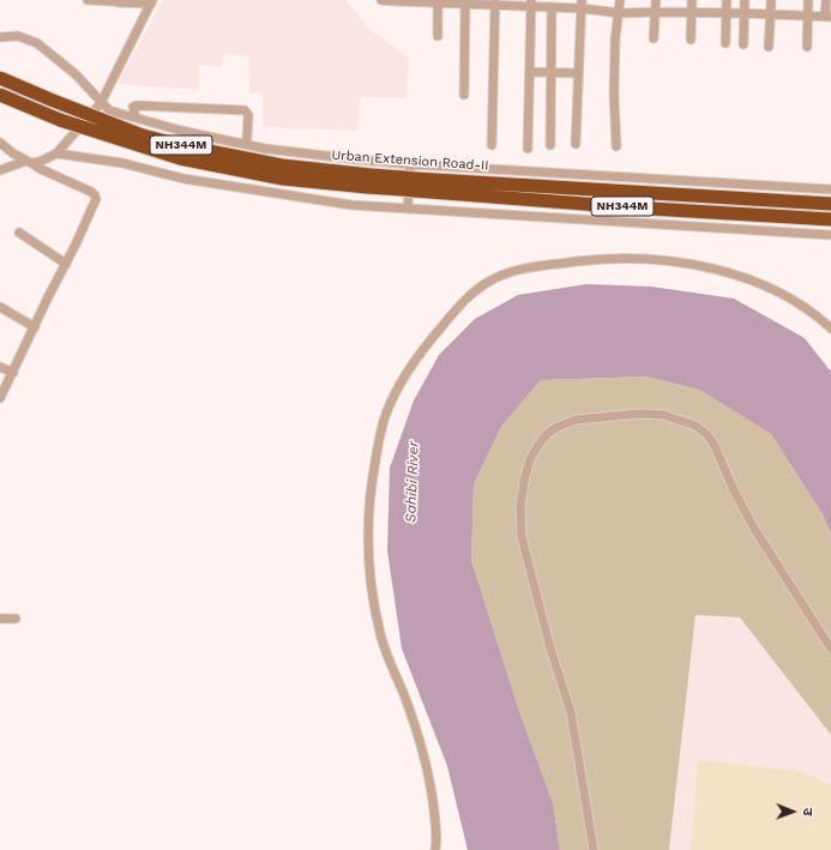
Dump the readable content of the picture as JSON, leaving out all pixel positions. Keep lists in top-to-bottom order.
{
  "streets": {
    "highway": ["NH344M", "Urban Extension Road-II"]
  },
  "water": ["Sahibi River"],
  "north": "right"
}
